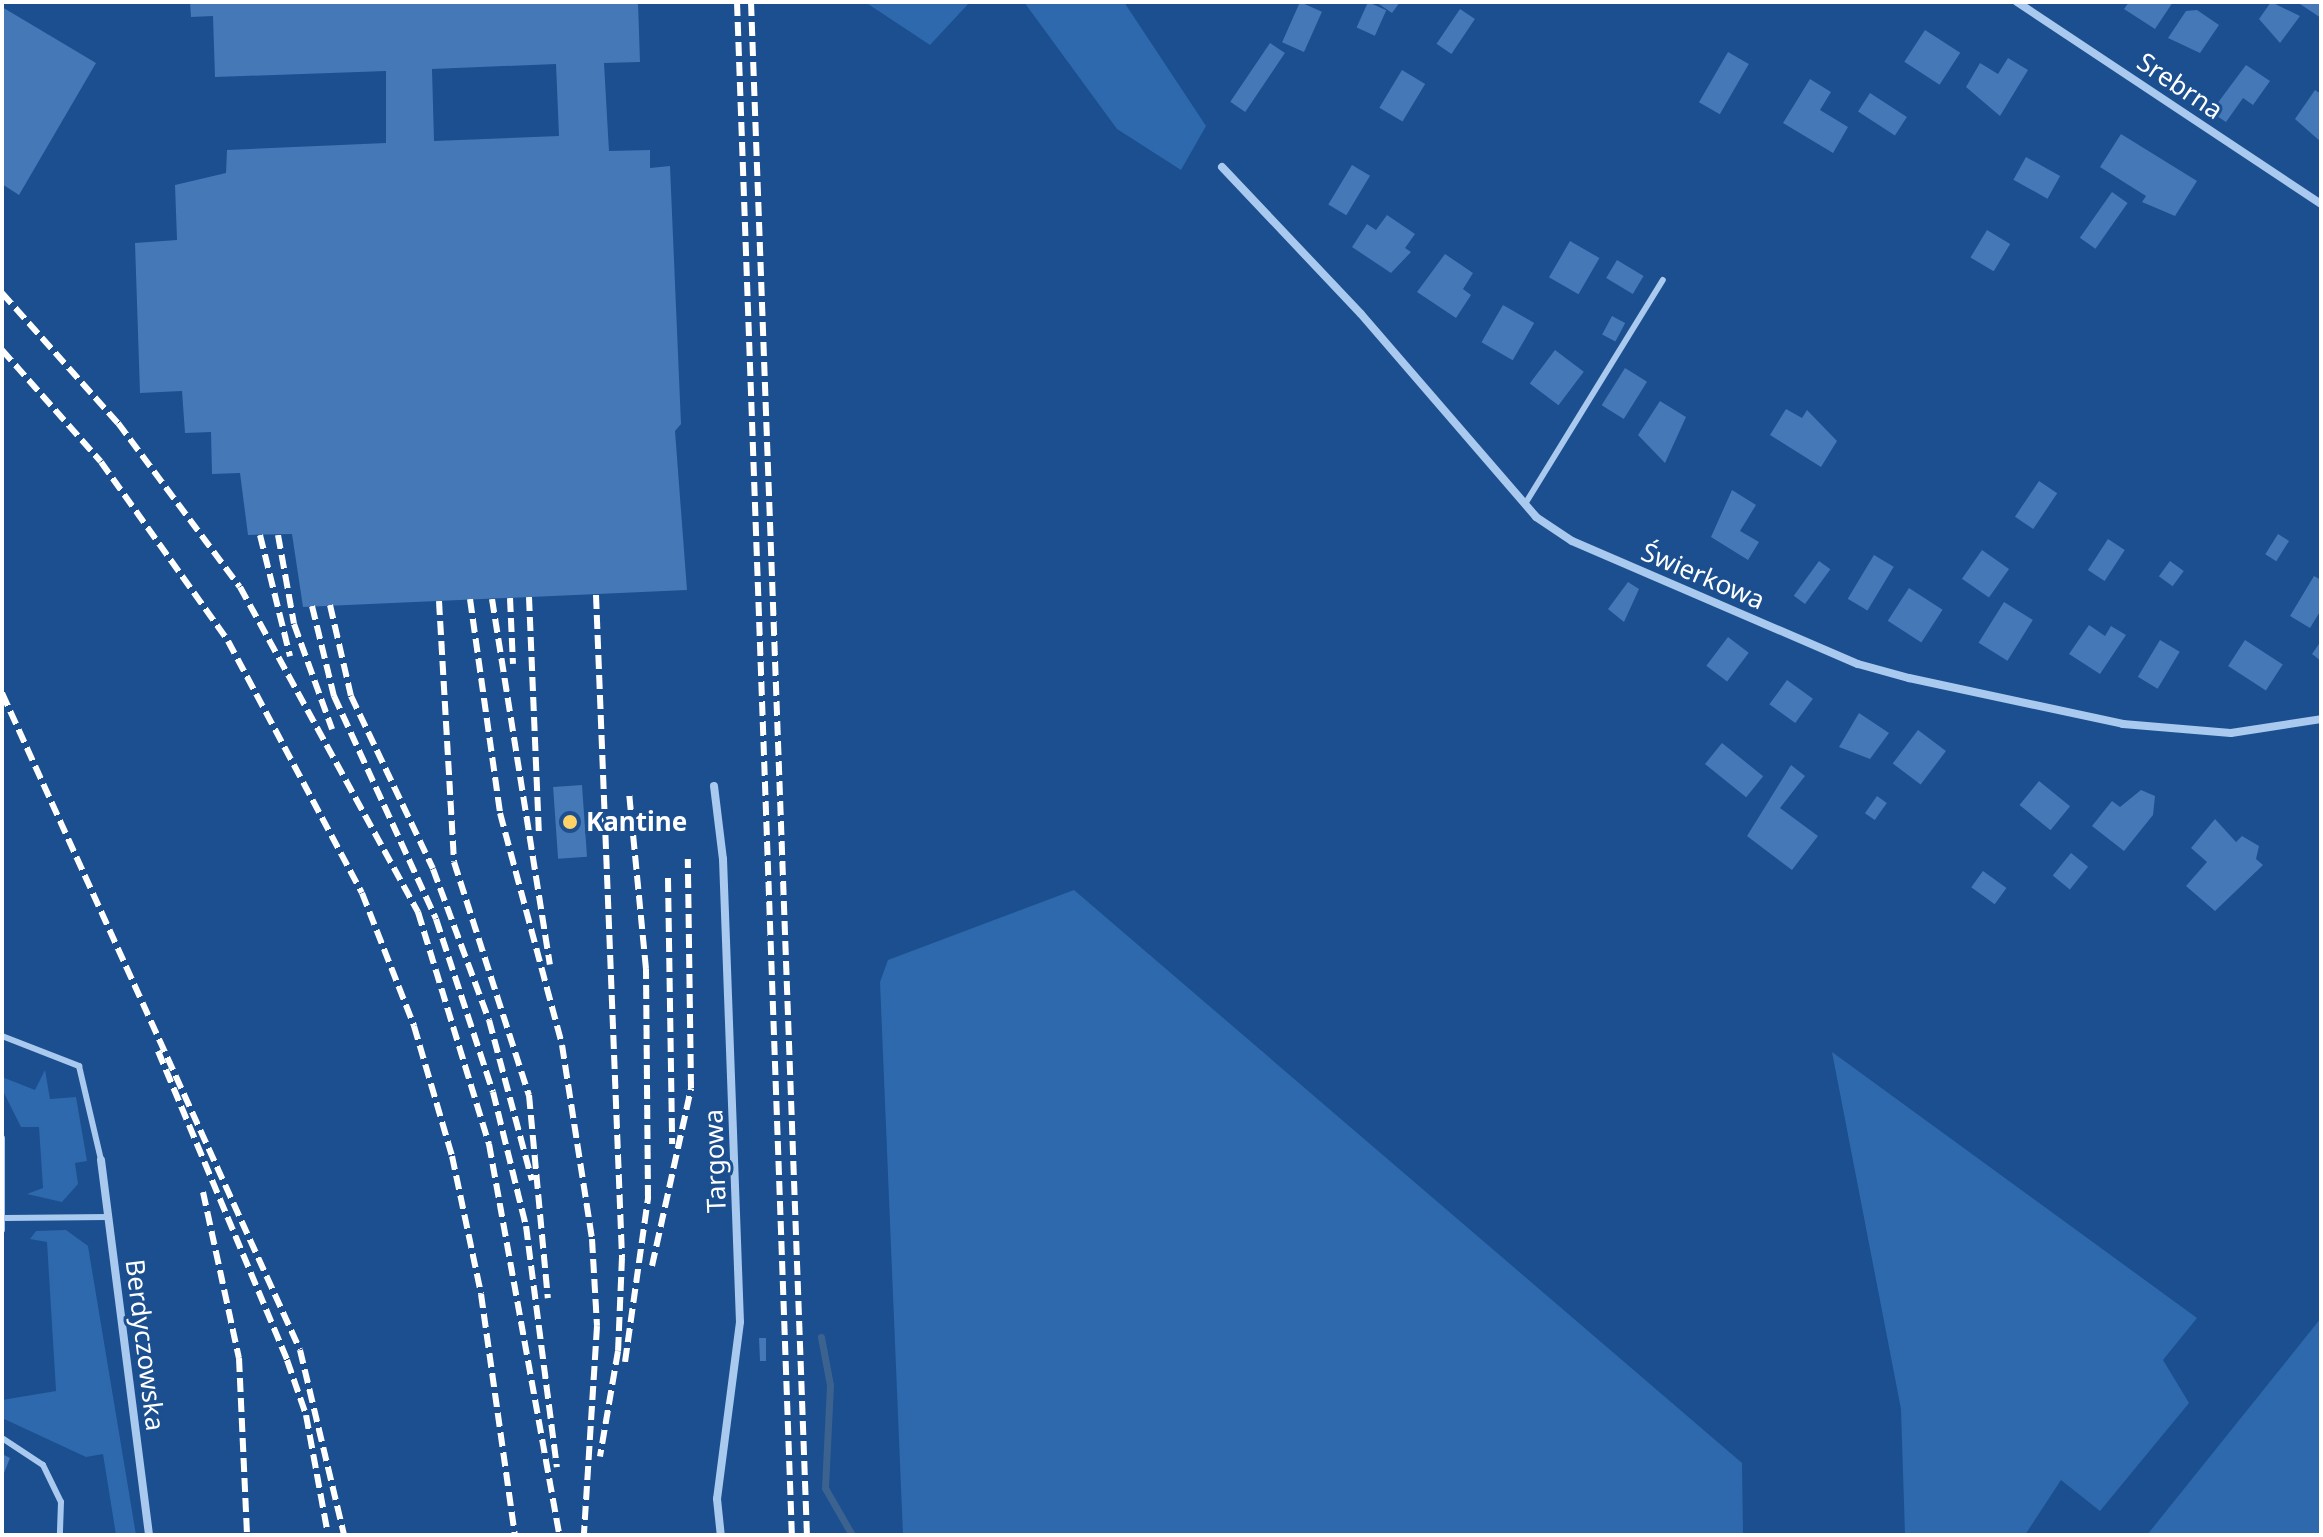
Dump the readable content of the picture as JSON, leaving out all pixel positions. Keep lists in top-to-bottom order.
{
  "streets": {
    "street": [
      "Srebrna",
      "Świerkowa",
      "Targowa",
      "Berdyczowska"
    ]
  },
  "places": ["Kantine"]
}
